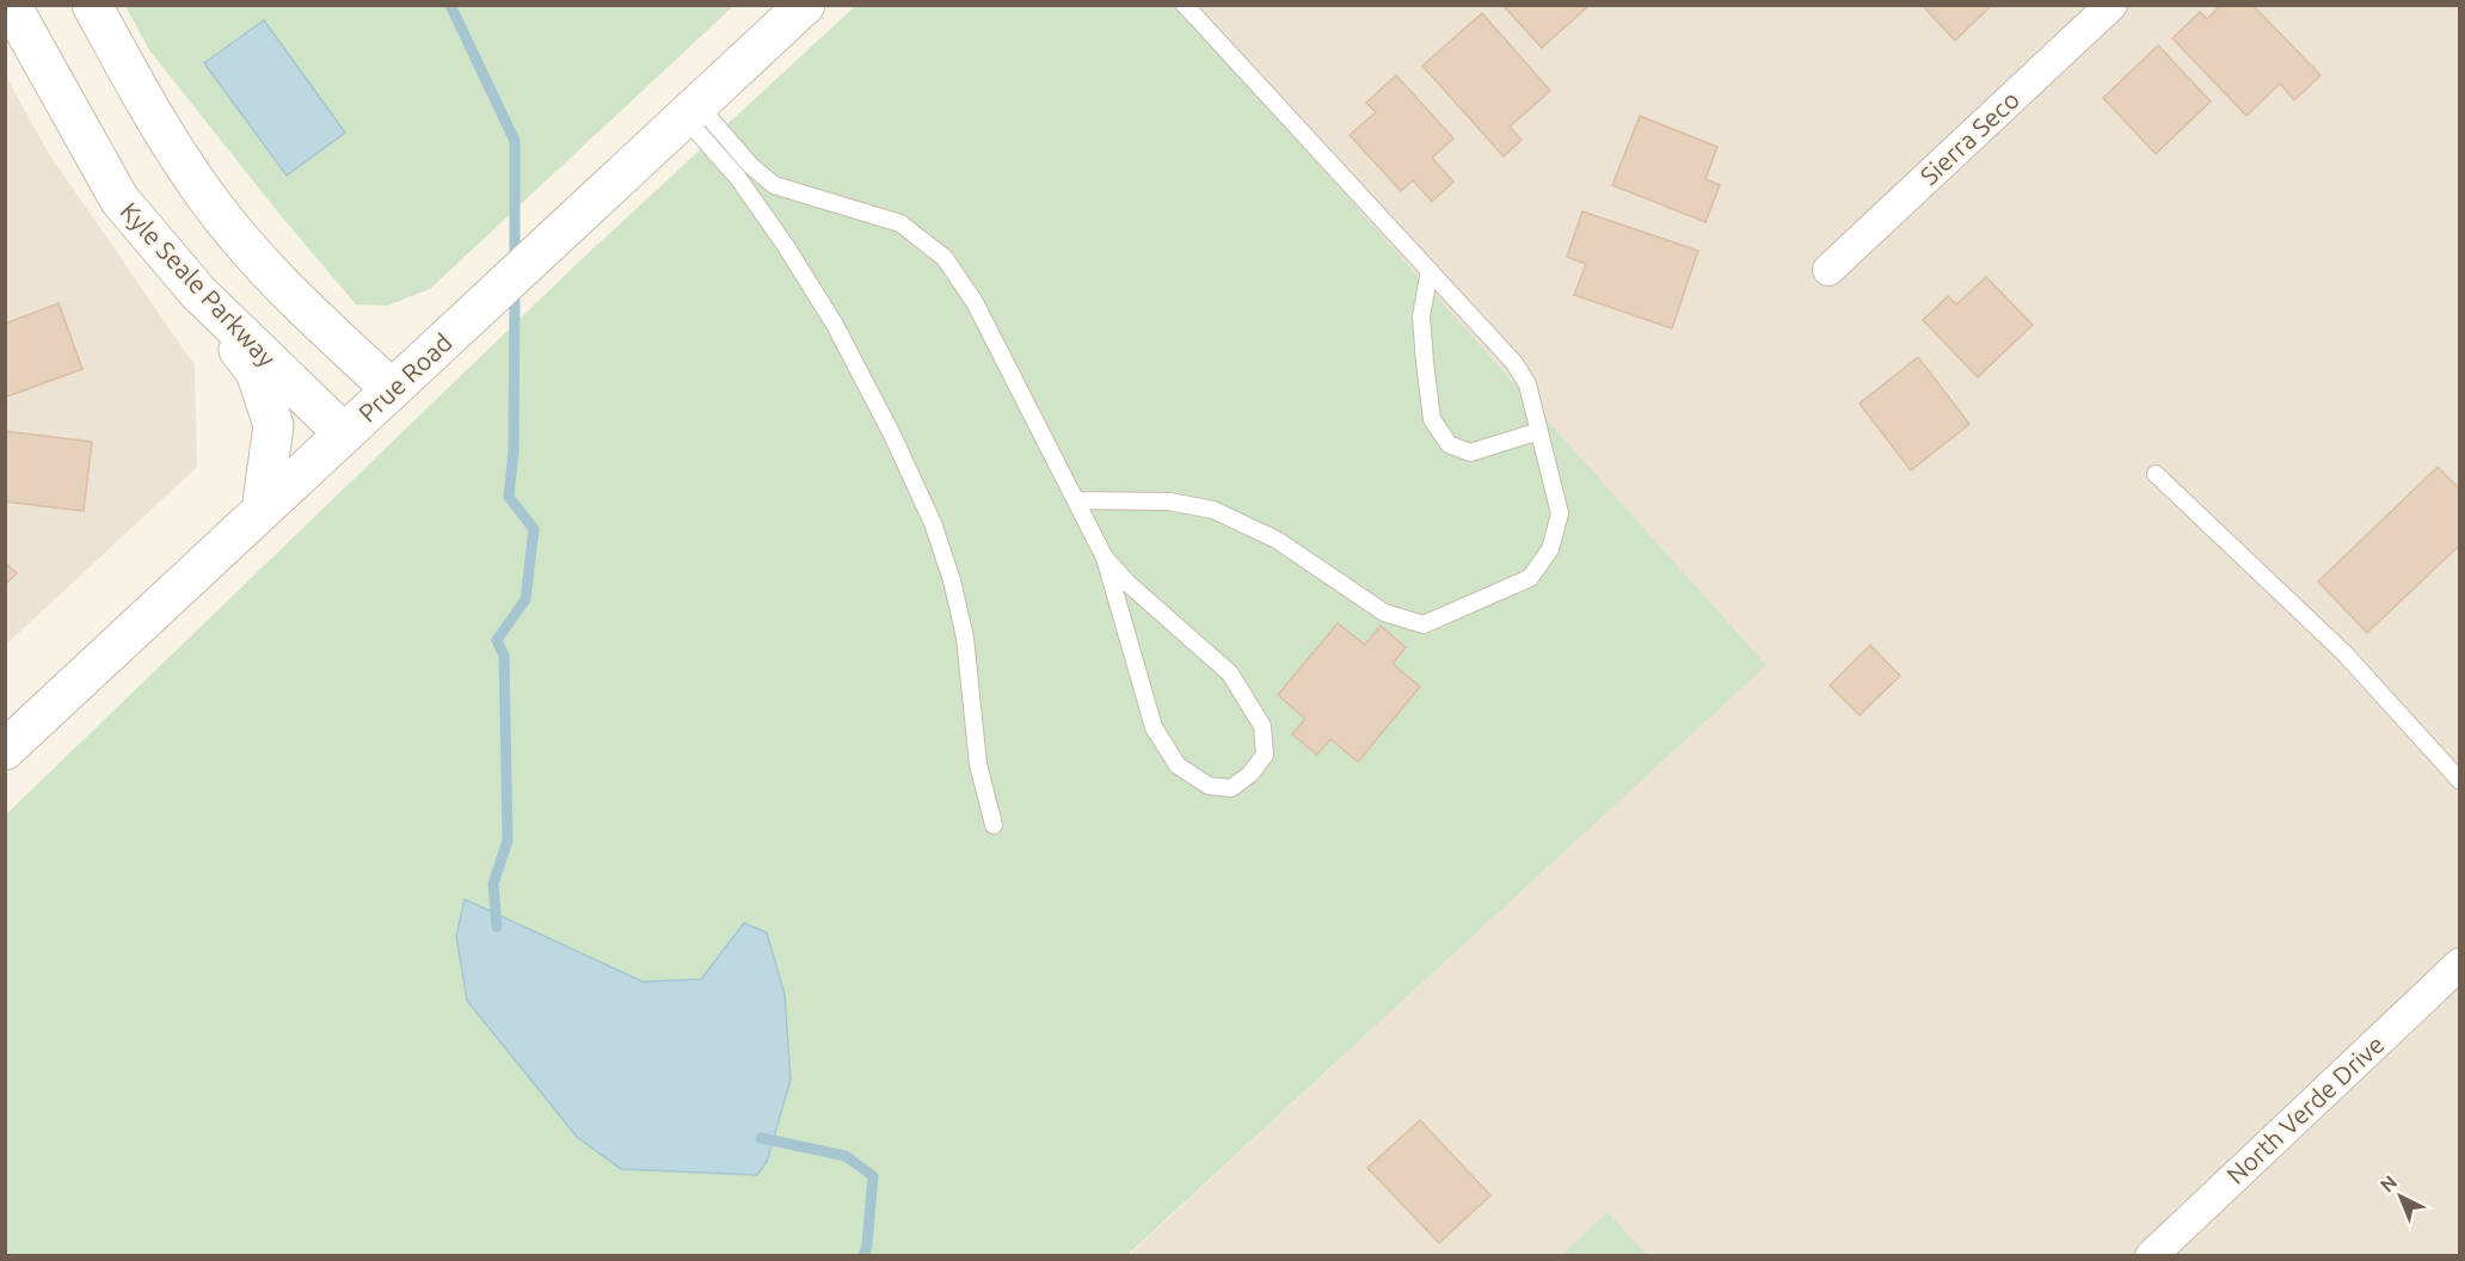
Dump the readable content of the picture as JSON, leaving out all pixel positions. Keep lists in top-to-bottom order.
{
  "streets": {
    "main road": ["Kyle Seale Parkway", "Prue Road"],
    "street": ["Sierra Seco", "North Verde Drive"]
  },
  "crossings": [
    ["Kyle Seale Parkway", "Prue Road"]
  ],
  "north": "top left"
}
